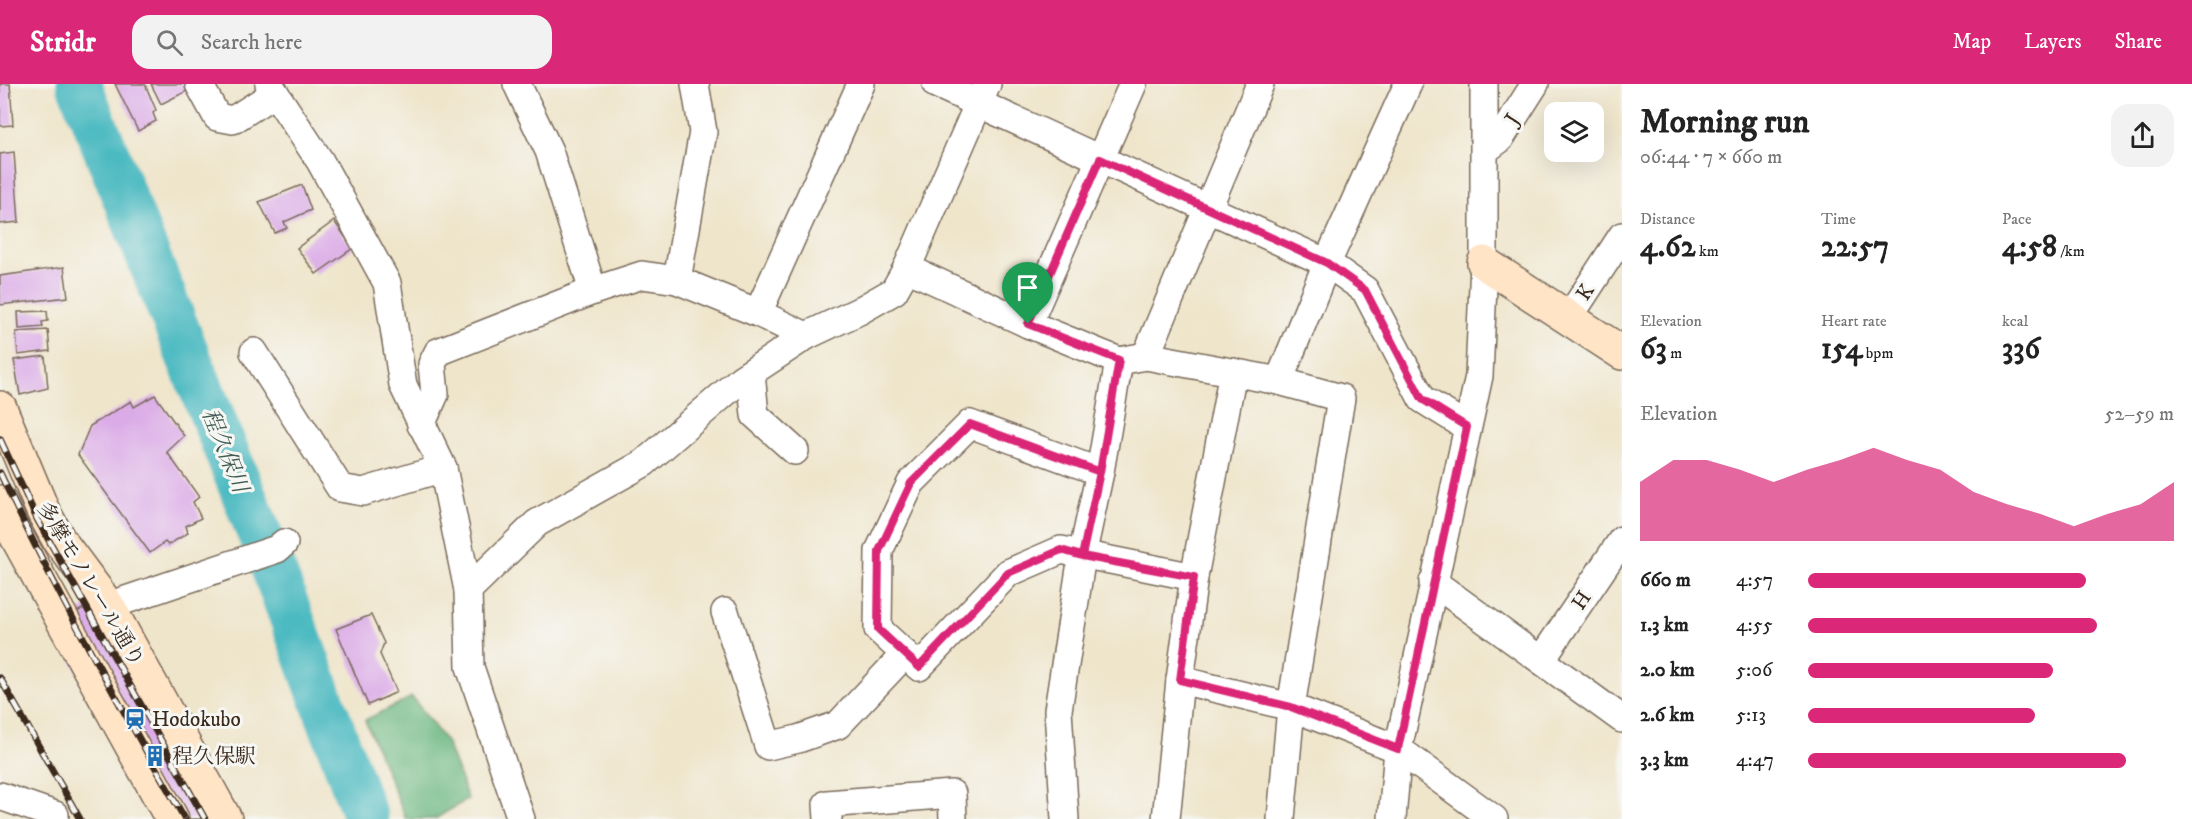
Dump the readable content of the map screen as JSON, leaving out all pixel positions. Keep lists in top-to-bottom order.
{
  "streets": {
    "main road": ["多摩モノレール通り"],
    "street": ["J", "K", "H"]
  },
  "water": ["程久保川"],
  "places": {
    "station": ["Hodokubo"],
    "building": ["程久保駅"]
  },
  "page": {
    "header": "Stridr",
    "search": "Search here",
    "nav": ["Map", "Layers", "Share"],
    "heading": ["Morning run", "06:44 · 7 × 660 m"],
    "stats": [
      ["Distance", "4.62 km"],
      ["Time", "22:57"],
      ["Pace", "4:58 /km"],
      ["Elevation", "63 m"],
      ["Heart rate", "154 bpm"],
      ["kcal", "336"]
    ],
    "chart": ["Elevation", "52–59 m"],
    "list": [
      {
        "name": "660 m",
        "note": "4:57"
      },
      {
        "name": "1.3 km",
        "note": "4:55"
      },
      {
        "name": "2.0 km",
        "note": "5:06"
      },
      {
        "name": "2.6 km",
        "note": "5:13"
      },
      {
        "name": "3.3 km",
        "note": "4:47"
      }
    ]
  }
}
